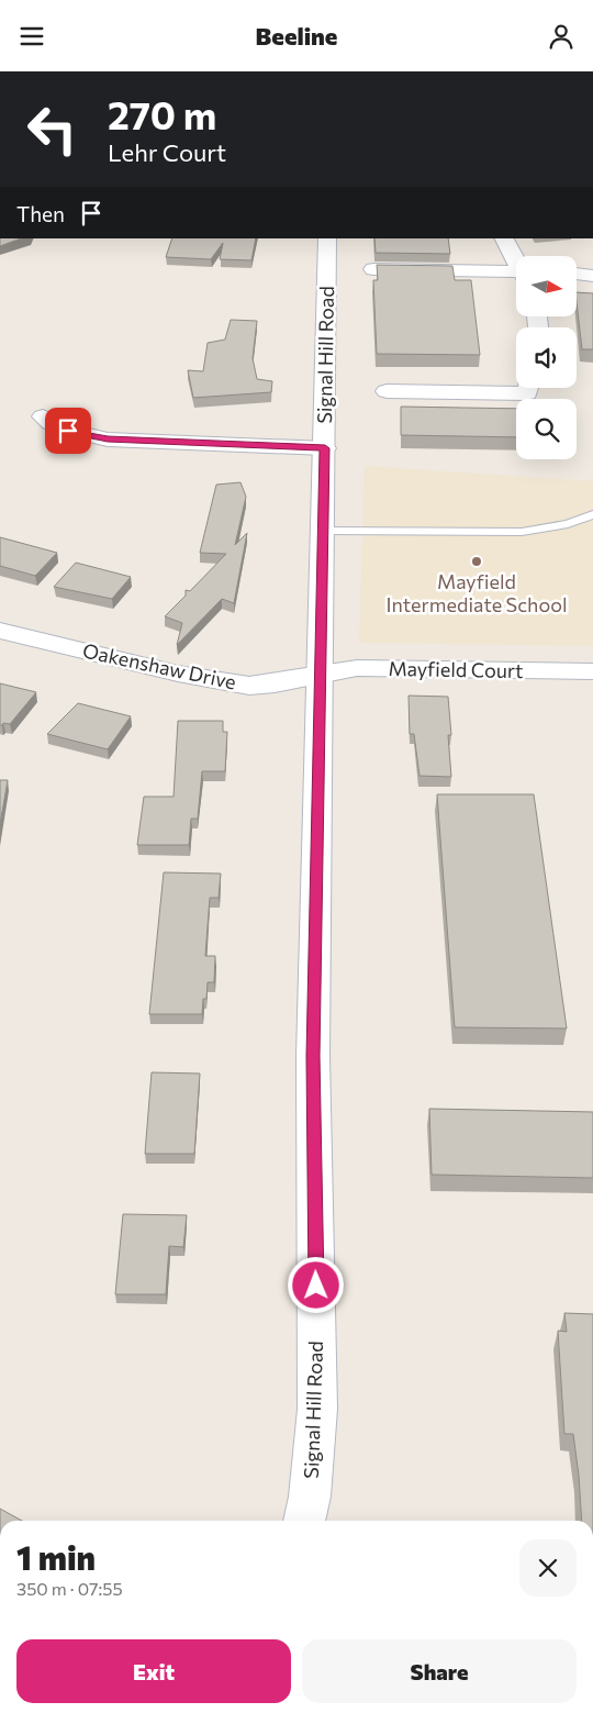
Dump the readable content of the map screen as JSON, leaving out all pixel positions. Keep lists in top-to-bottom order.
{
  "streets": {
    "main road": ["Signal Hill Road", "Oakenshaw Drive", "Mayfield Court"]
  },
  "crossings": [
    ["Signal Hill Road", "Oakenshaw Drive"],
    ["Signal Hill Road", "Mayfield Court"],
    ["Oakenshaw Drive", "Mayfield Court"]
  ],
  "places": ["Mayfield Intermediate School"],
  "north": "right",
  "page": {
    "header": "Beeline",
    "turn": ["270 m", "Lehr Court"],
    "then": "Then",
    "heading": ["1 min", "350 m · 07:55"],
    "buttons": ["Exit", "Share"]
  }
}
